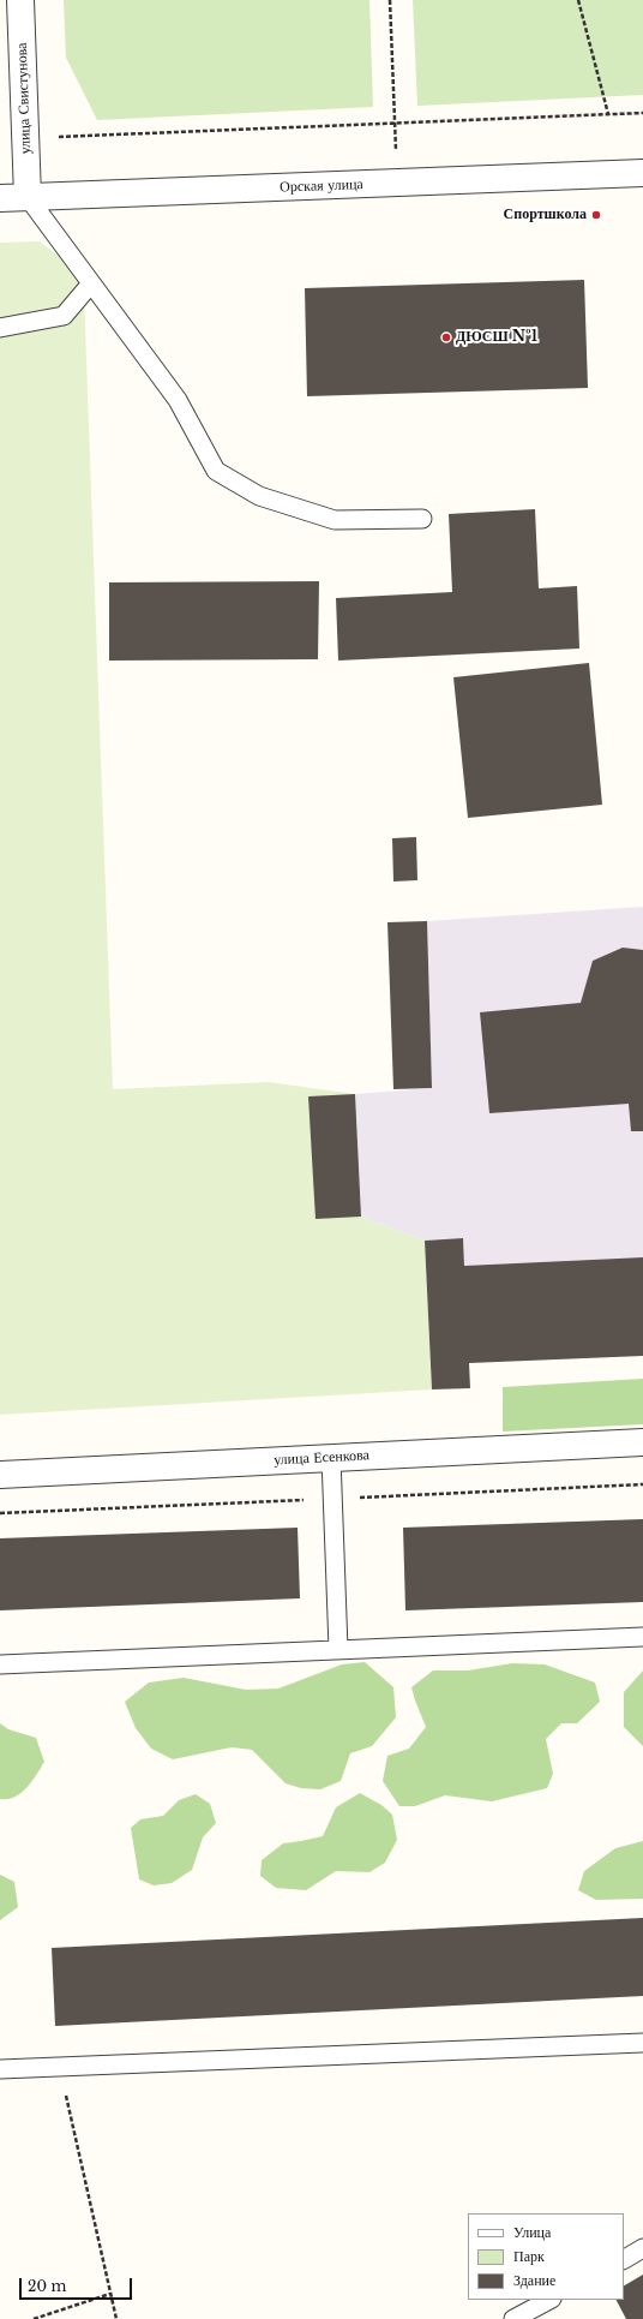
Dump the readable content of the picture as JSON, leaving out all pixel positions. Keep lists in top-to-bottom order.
{
  "streets": {
    "street": ["улица Свистунова", "Орская улица", "улица Есенкова"]
  },
  "crossings": [
    ["улица Свистунова", "Орская улица"]
  ],
  "places": ["Спортшкола", "ДЮСШ №1"],
  "legend": ["Улица", "Парк", "Здание"],
  "scale_bar": "20 m"
}
